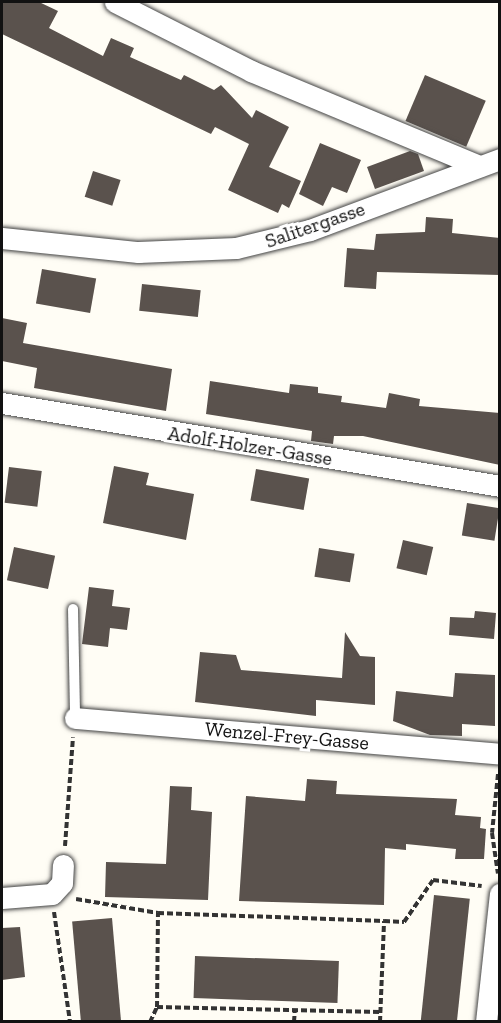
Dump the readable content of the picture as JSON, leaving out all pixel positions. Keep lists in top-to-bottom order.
{
  "streets": {
    "street": ["Salitergasse", "Adolf-Holzer-Gasse", "Wenzel-Frey-Gasse"]
  }
}
